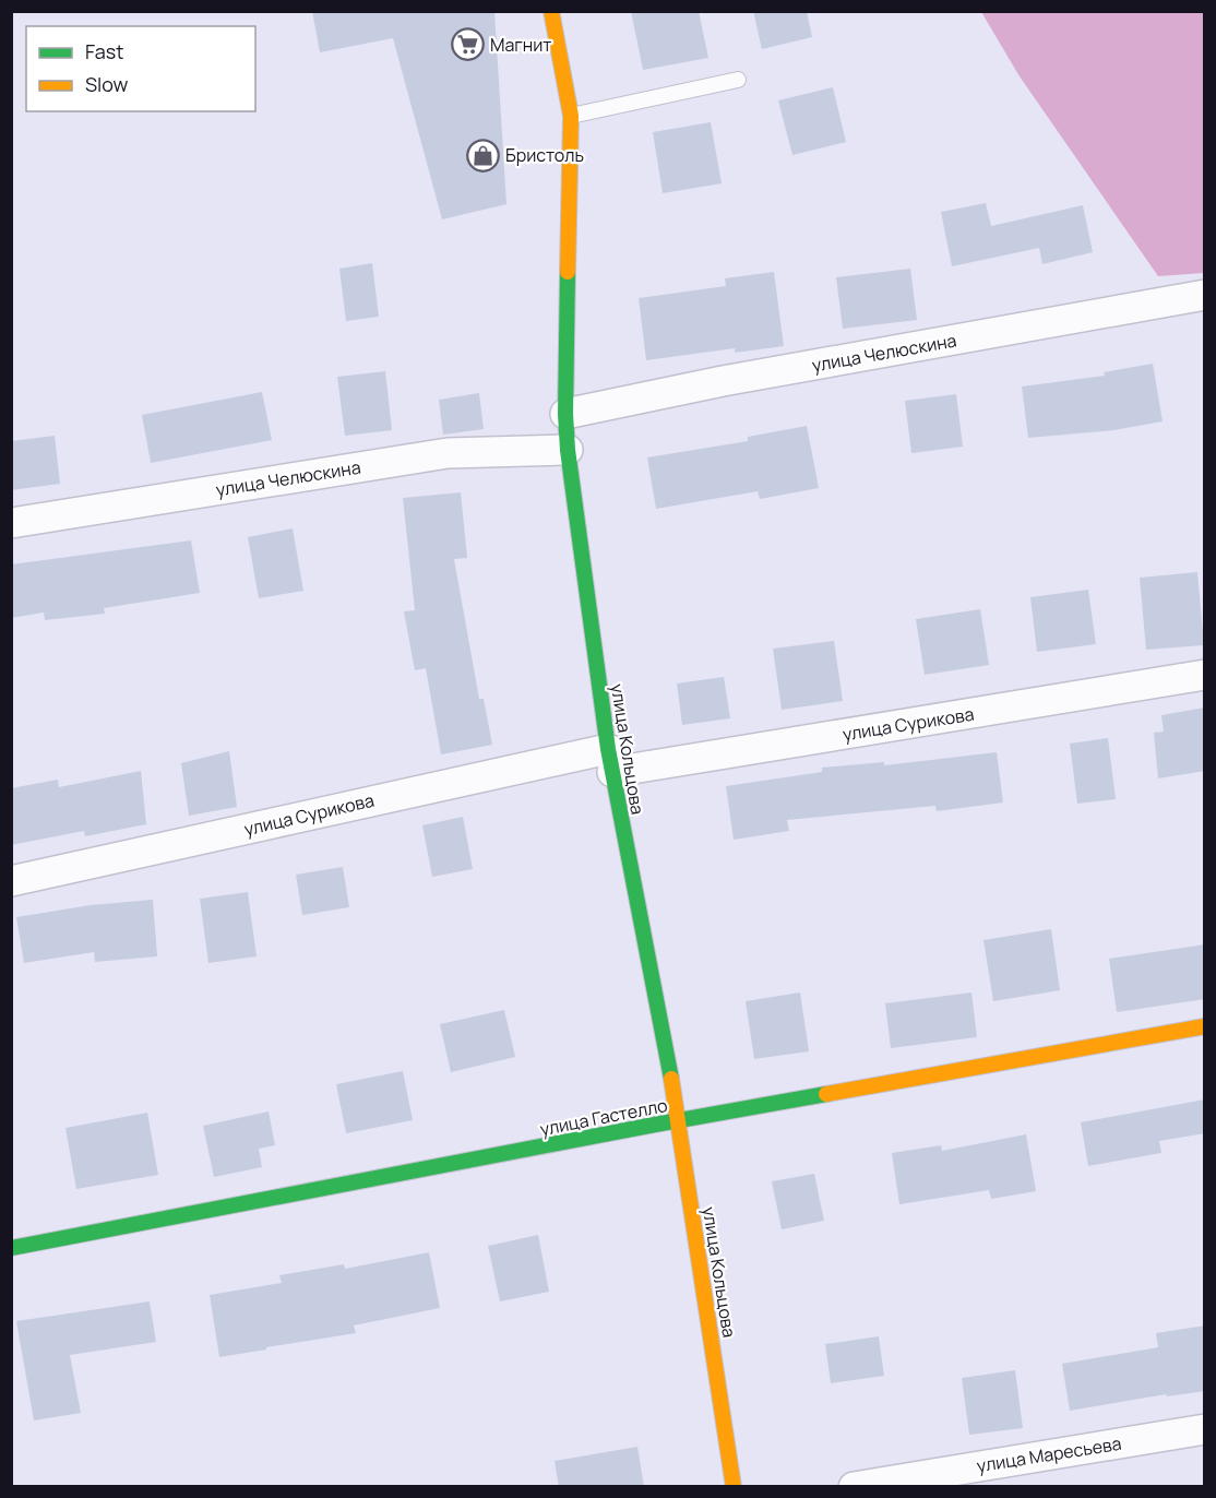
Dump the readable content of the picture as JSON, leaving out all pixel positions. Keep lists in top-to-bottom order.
{
  "streets": {
    "street": [
      "улица Челюскина",
      "улица Сурикова",
      "улица Кольцова",
      "улица Гастелло",
      "улица Маресьева"
    ]
  },
  "crossings": [
    ["улица Челюскина", "улица Кольцова"],
    ["улица Сурикова", "улица Кольцова"],
    ["улица Кольцова", "улица Гастелло"]
  ],
  "places": {
    "supermarket": ["Магнит"],
    "shop": ["Бристоль"]
  },
  "legend": ["Fast", "Slow"]
}
